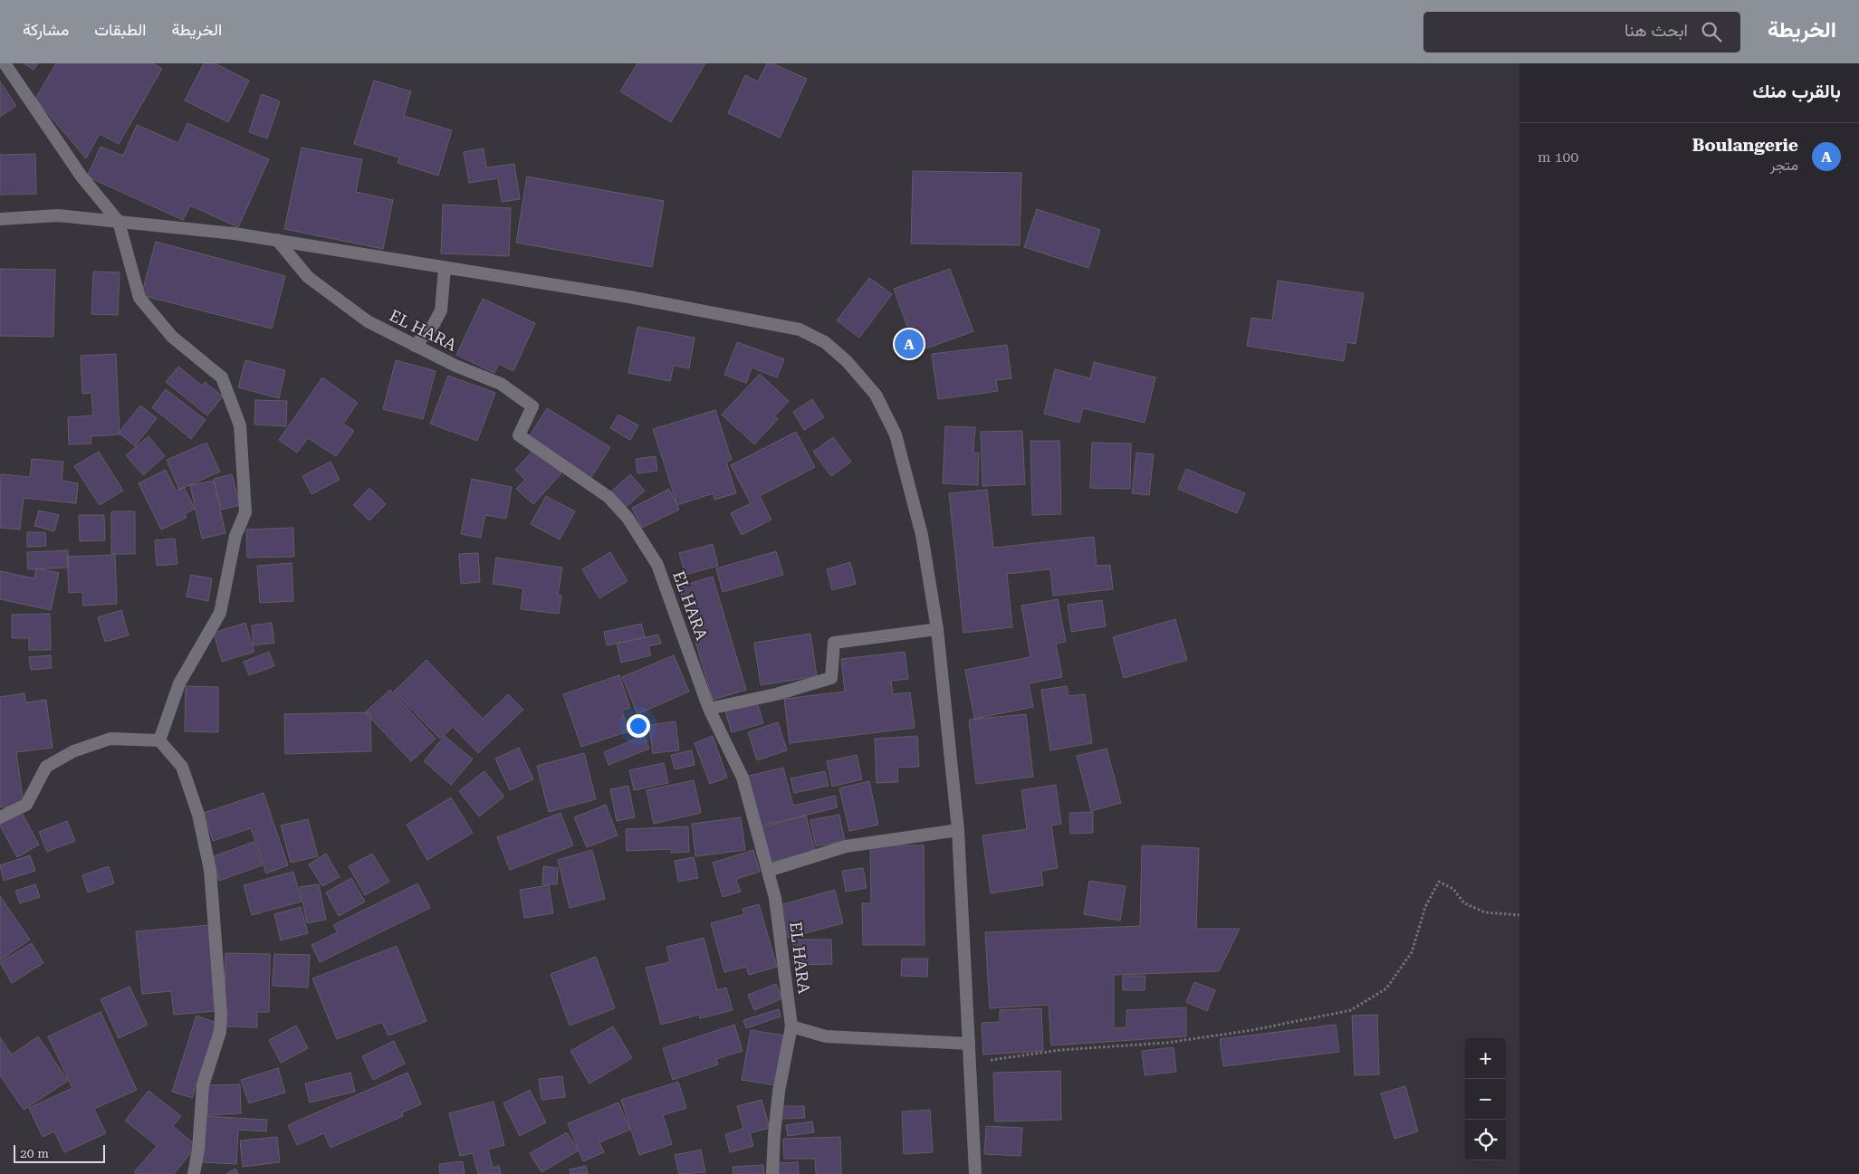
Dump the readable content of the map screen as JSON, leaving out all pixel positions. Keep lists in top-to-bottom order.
{
  "streets": {
    "street": ["EL HARA"]
  },
  "scale_bar": "20 m",
  "page": {
    "header": "الخريطة",
    "search": "ابحث هنا",
    "nav": ["الخريطة", "الطبقات", "مشاركة"],
    "heading": "بالقرب منك",
    "list": [
      {
        "mark": "A",
        "name": "Boulangerie",
        "note": "متجر",
        "value": "100 m"
      }
    ],
    "pins": "A",
    "map_buttons": ["+", "−"],
    "scale": "20 m"
  }
}
